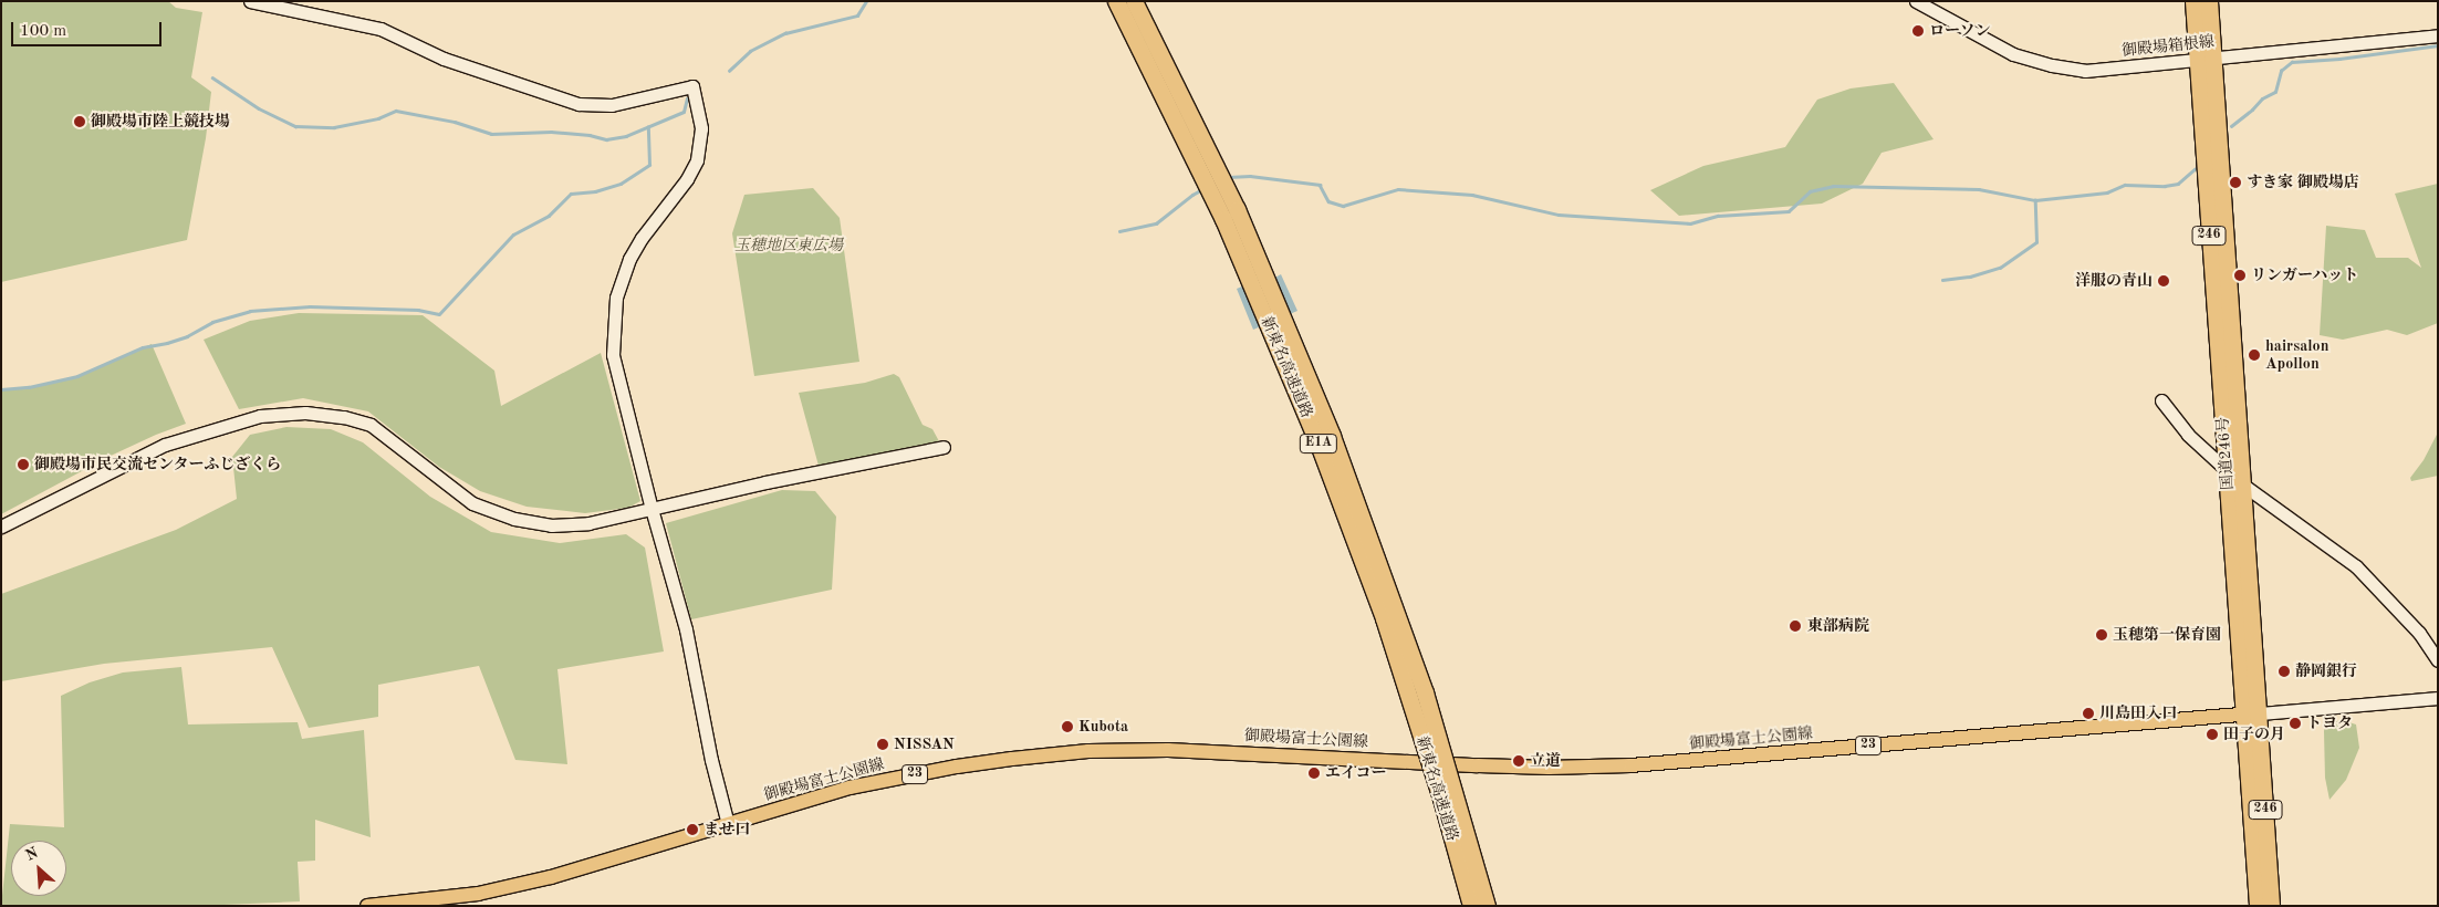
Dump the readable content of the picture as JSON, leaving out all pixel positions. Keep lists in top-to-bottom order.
{
  "streets": {
    "highway": [
      "246",
      "新東名高速道路",
      "E1A",
      "国道246号"
    ],
    "main road": ["御殿場富士公園線", "23"],
    "street": ["御殿場箱根線"]
  },
  "crossings": [
    ["御殿場箱根線", "国道246号"],
    ["国道246号", "御殿場富士公園線"]
  ],
  "parks": ["玉穂地区東広場"],
  "places": [
    "ローソン",
    "御殿場市陸上競技場",
    "すき家 御殿場店",
    "リンガーハット",
    "洋服の青山",
    "hairsalon Apollon",
    "御殿場市民交流センターふじざくら",
    "東部病院",
    "玉穂第一保育園",
    "静岡銀行",
    "川島田入口",
    "トヨタ",
    "Kubota",
    "田子の月",
    "NISSAN",
    "立道",
    "エイコー",
    "ませ口"
  ],
  "scale_bar": "100 m",
  "north": "top left"
}
